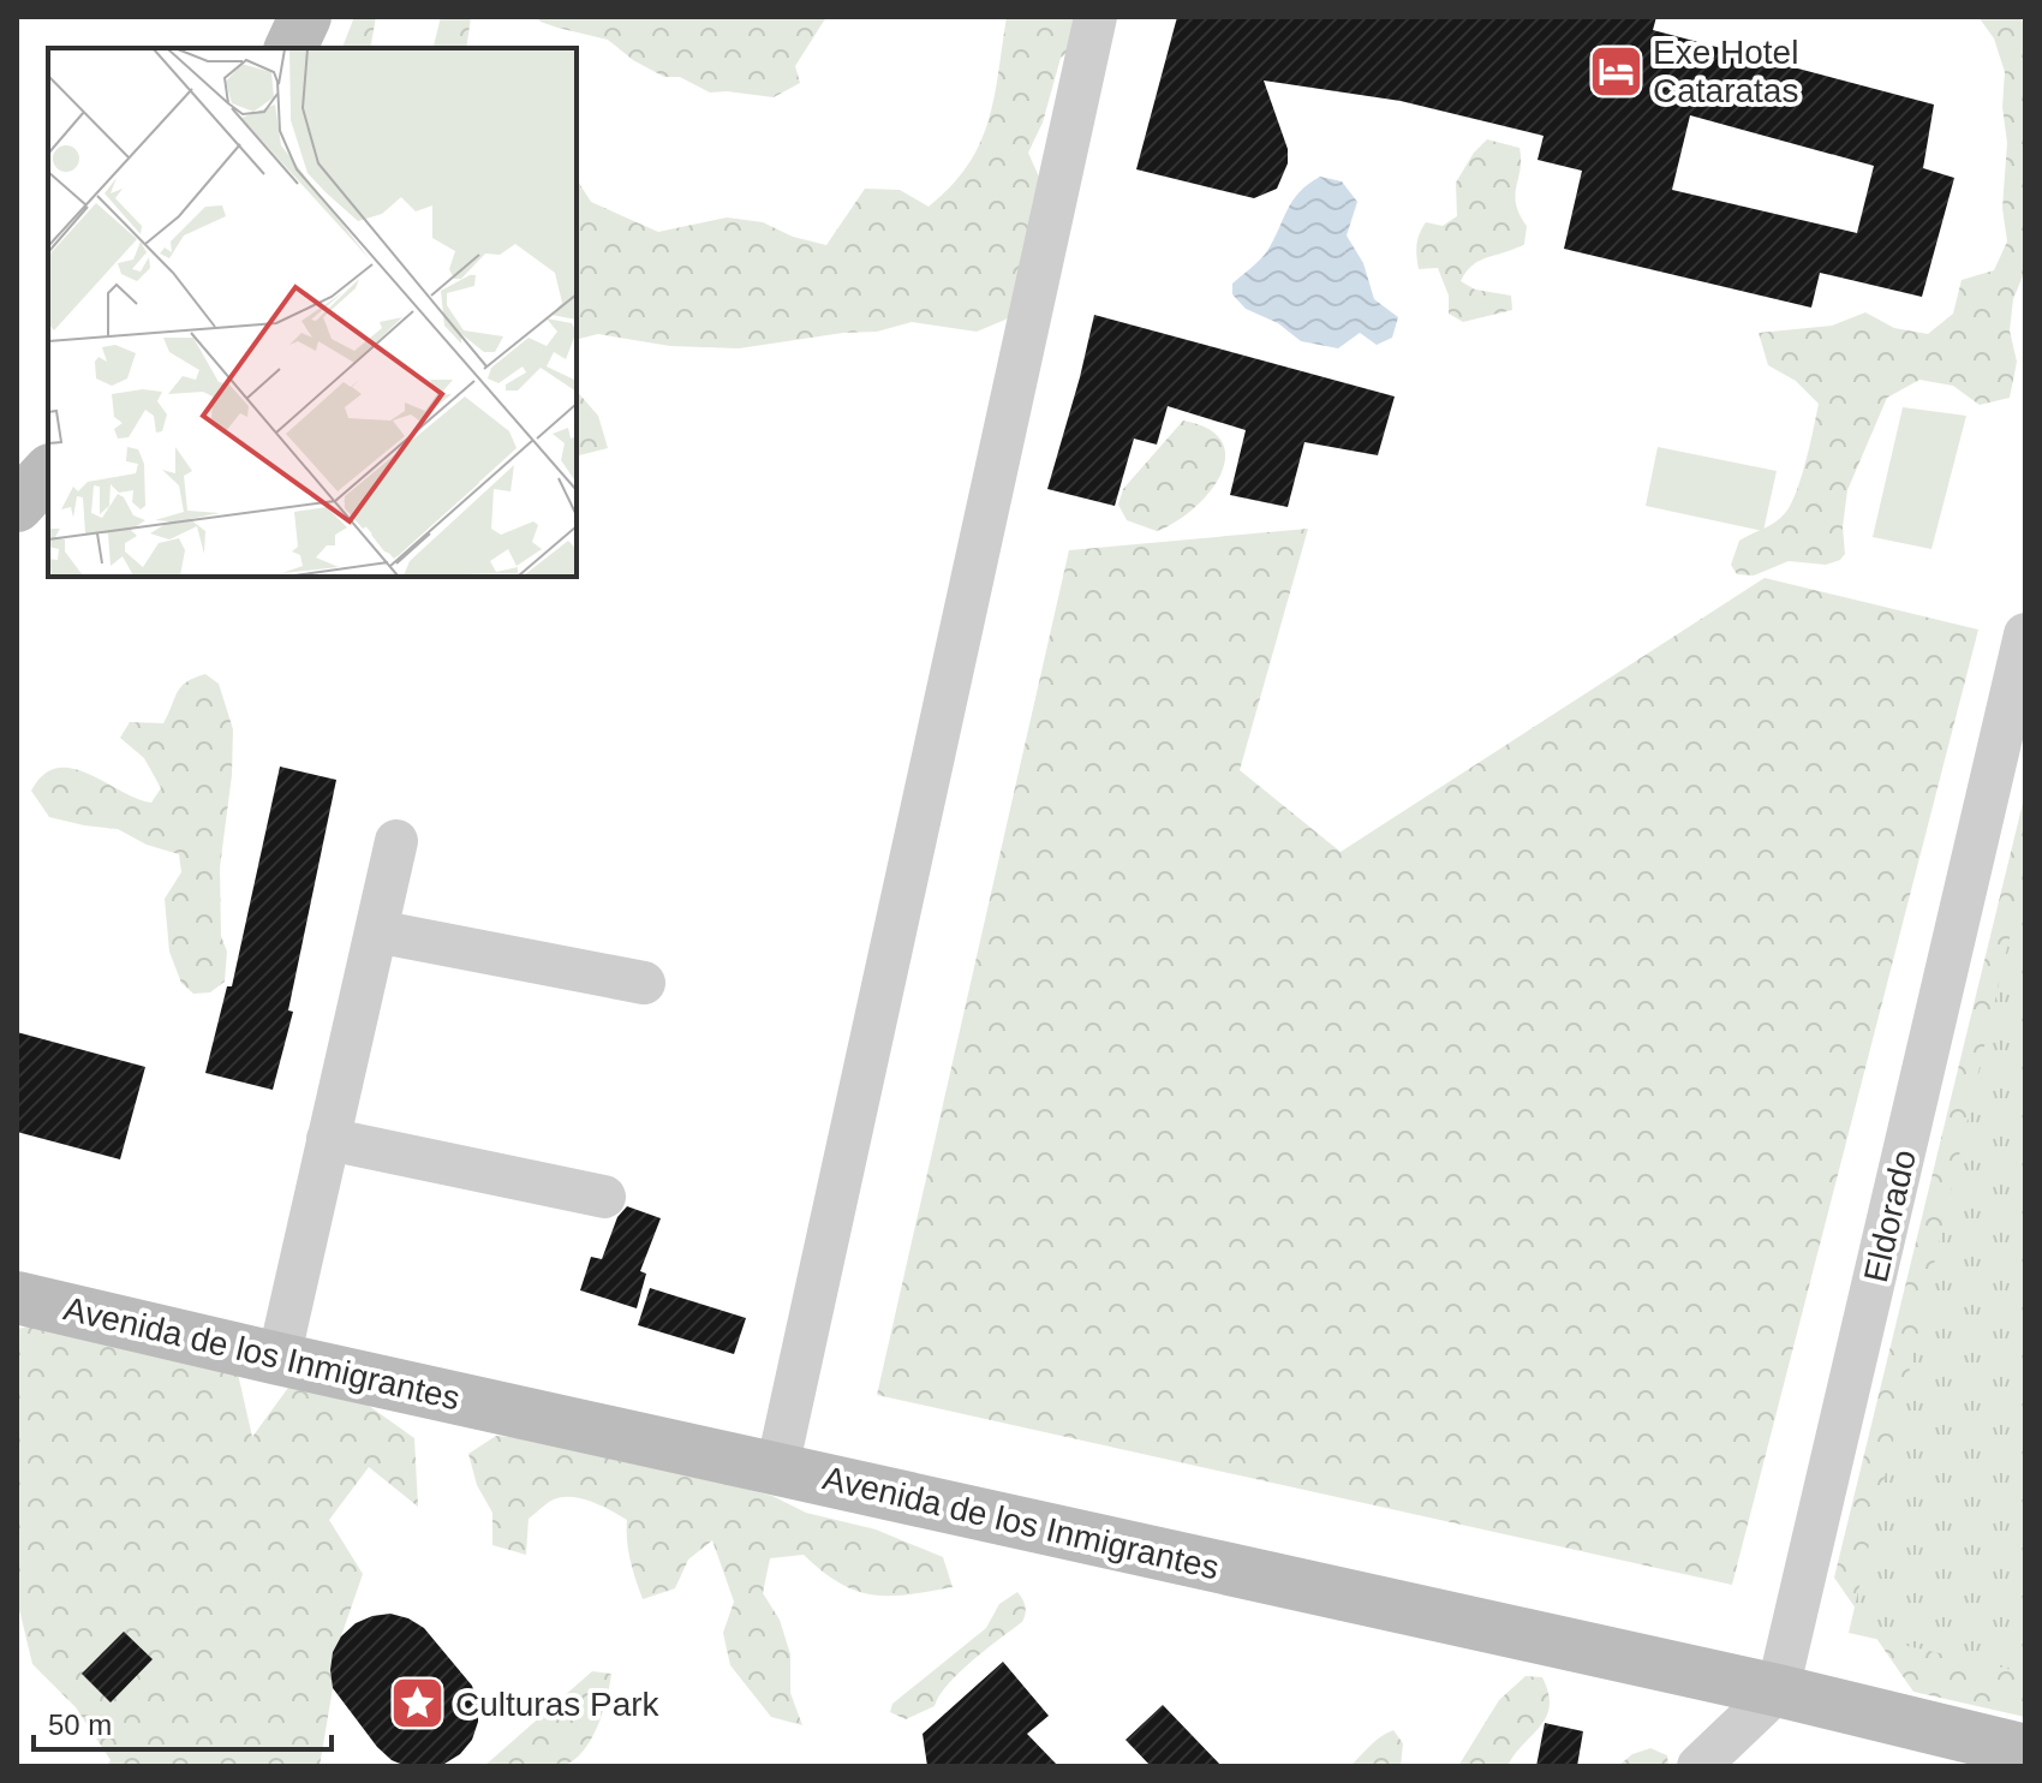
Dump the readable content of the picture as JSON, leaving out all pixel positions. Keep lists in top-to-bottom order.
{
  "streets": {
    "main road": ["Avenida de los Inmigrantes"],
    "street": ["Eldorado"]
  },
  "crossings": [
    ["Eldorado", "Avenida de los Inmigrantes"]
  ],
  "places": {
    "hotel": ["Exe Hotel Cataratas"],
    "place": ["Culturas Park"]
  },
  "scale_bar": "50 m"
}
